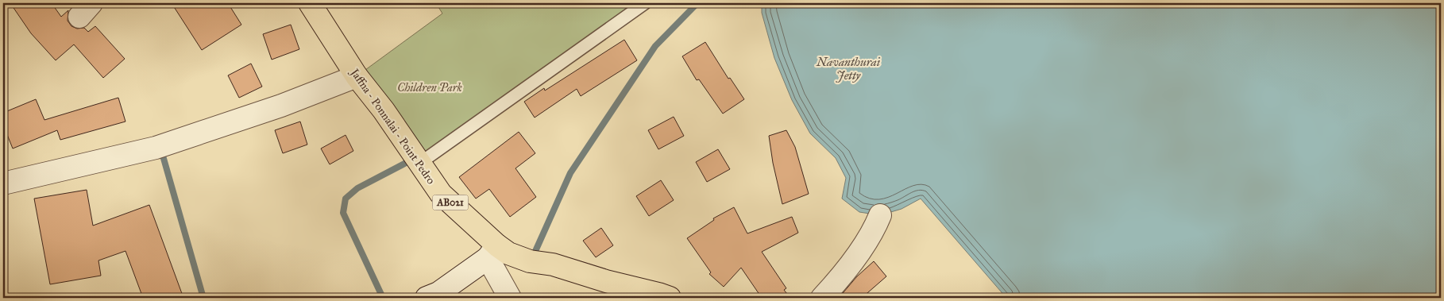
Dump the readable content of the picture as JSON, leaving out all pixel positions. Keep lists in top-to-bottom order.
{
  "streets": {
    "main road": ["Jaffna - Ponnalai - Point Pedro", "AB021"]
  },
  "water": ["Navanthurai Jetty"],
  "parks": ["Children Park"]
}
